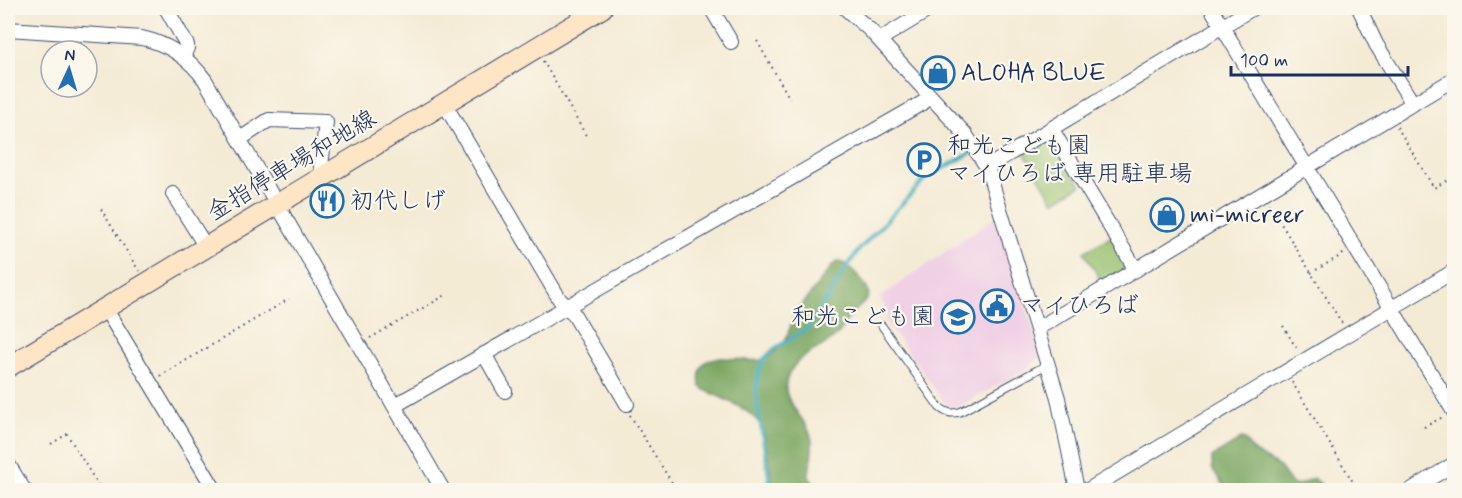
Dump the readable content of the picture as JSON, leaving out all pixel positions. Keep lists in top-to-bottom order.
{
  "streets": {
    "main road": ["金指停車場和地線"]
  },
  "places": {
    "shop": ["ALOHA BLUE", "mi-micreer"],
    "parking": ["和光こども園 マイひろば 専用駐車場"],
    "restaurant": ["初代しげ"],
    "public building": ["マイひろば"],
    "school or university": ["和光こども園"]
  },
  "scale_bar": "100 m",
  "north": "top"
}
